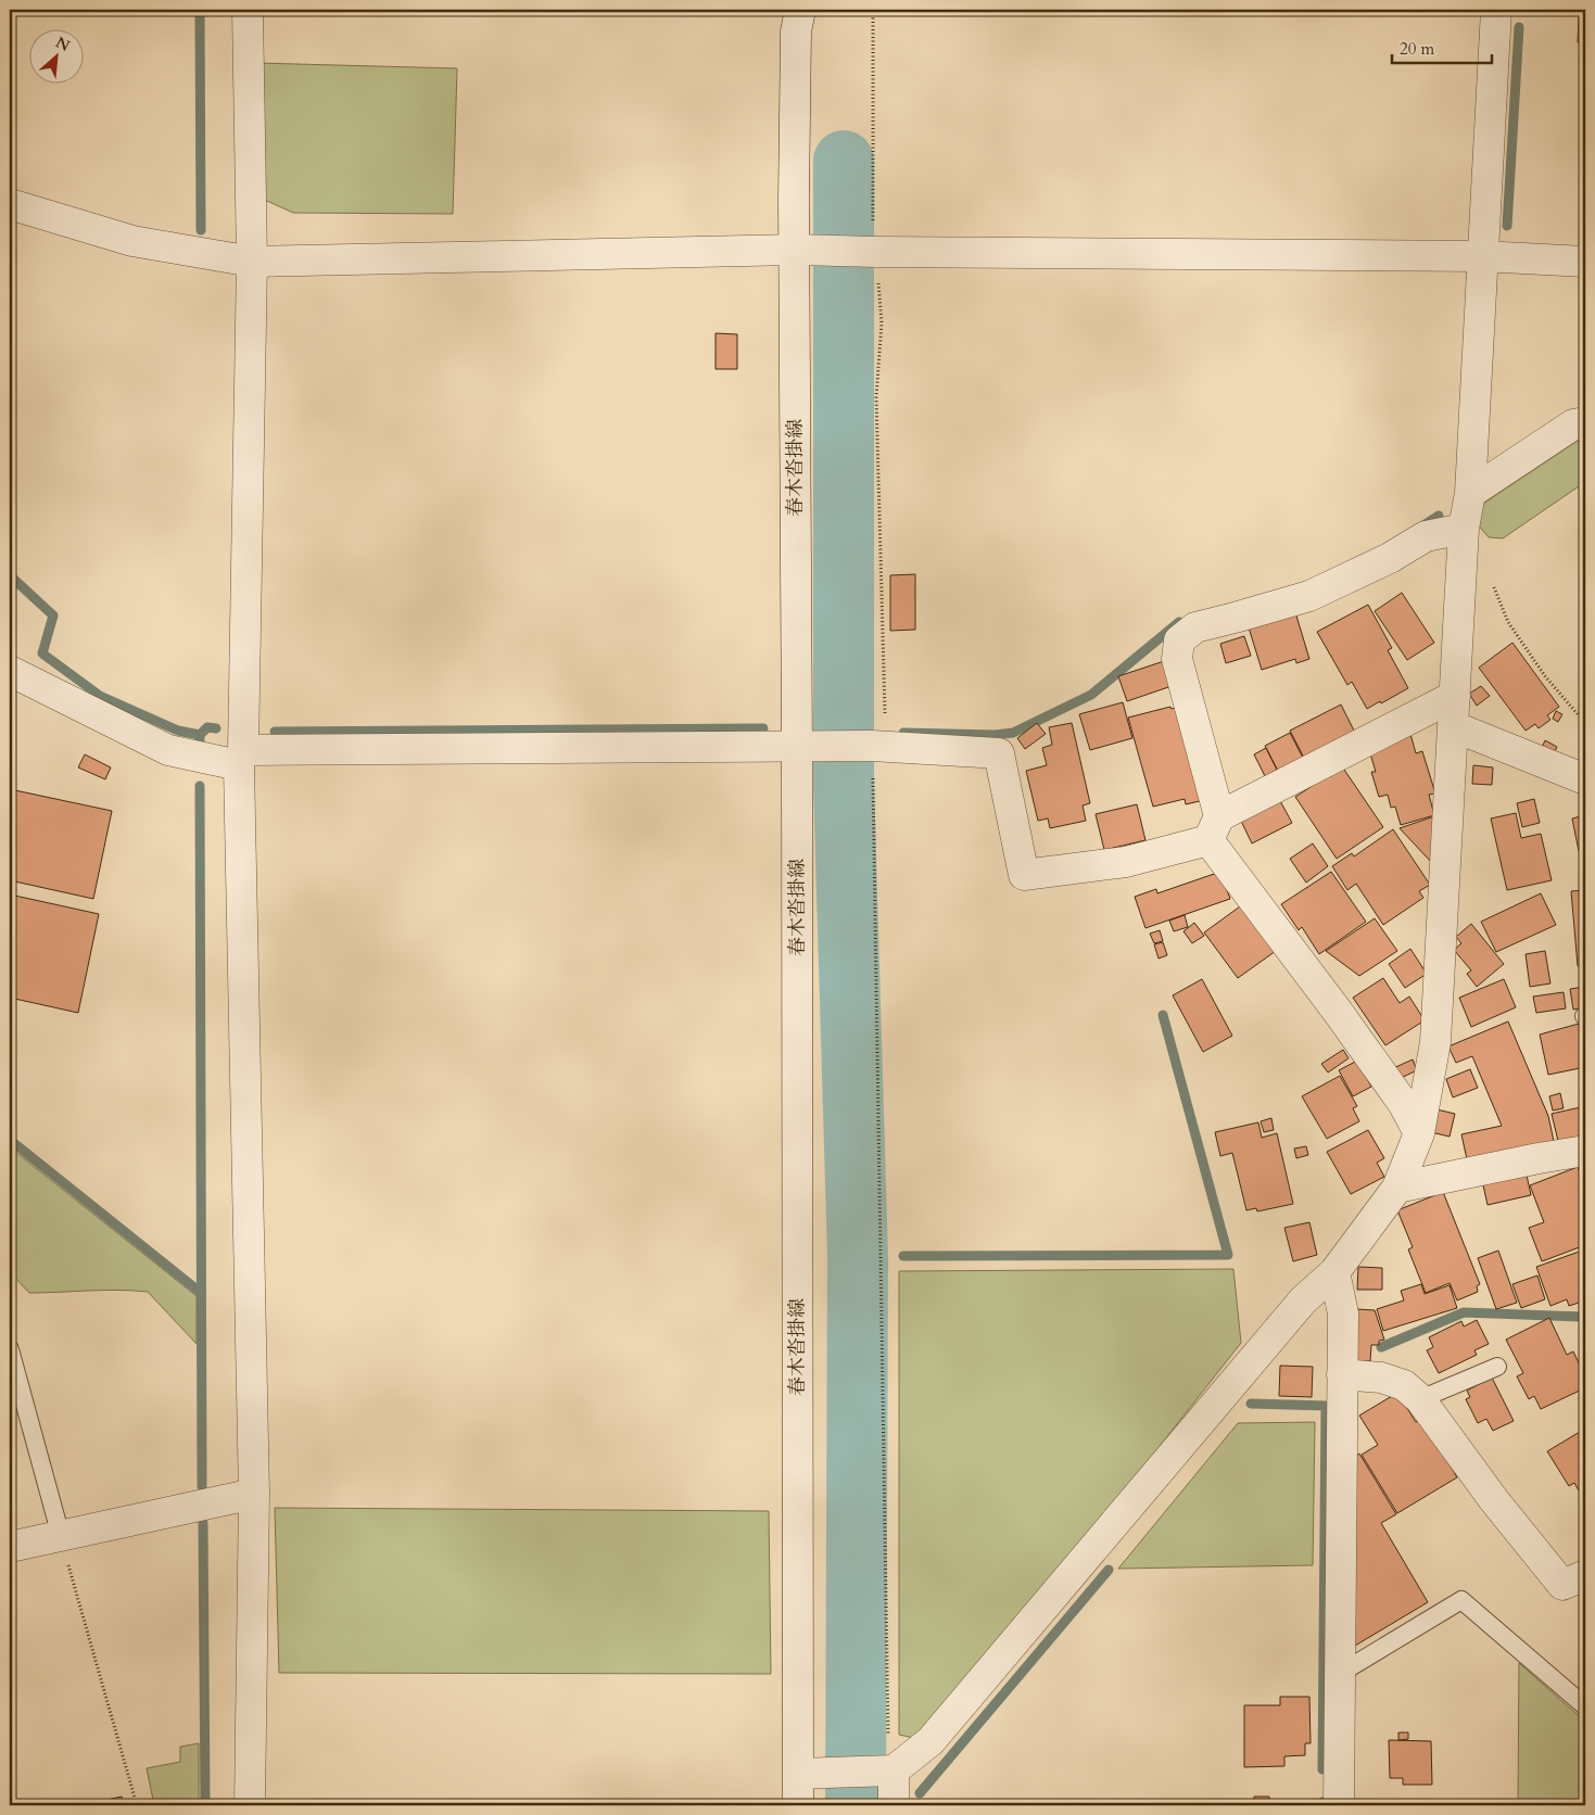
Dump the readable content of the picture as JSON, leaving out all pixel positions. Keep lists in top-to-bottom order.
{
  "streets": {
    "street": ["春木沓掛線"]
  },
  "scale_bar": "20 m",
  "north": "top right"
}
